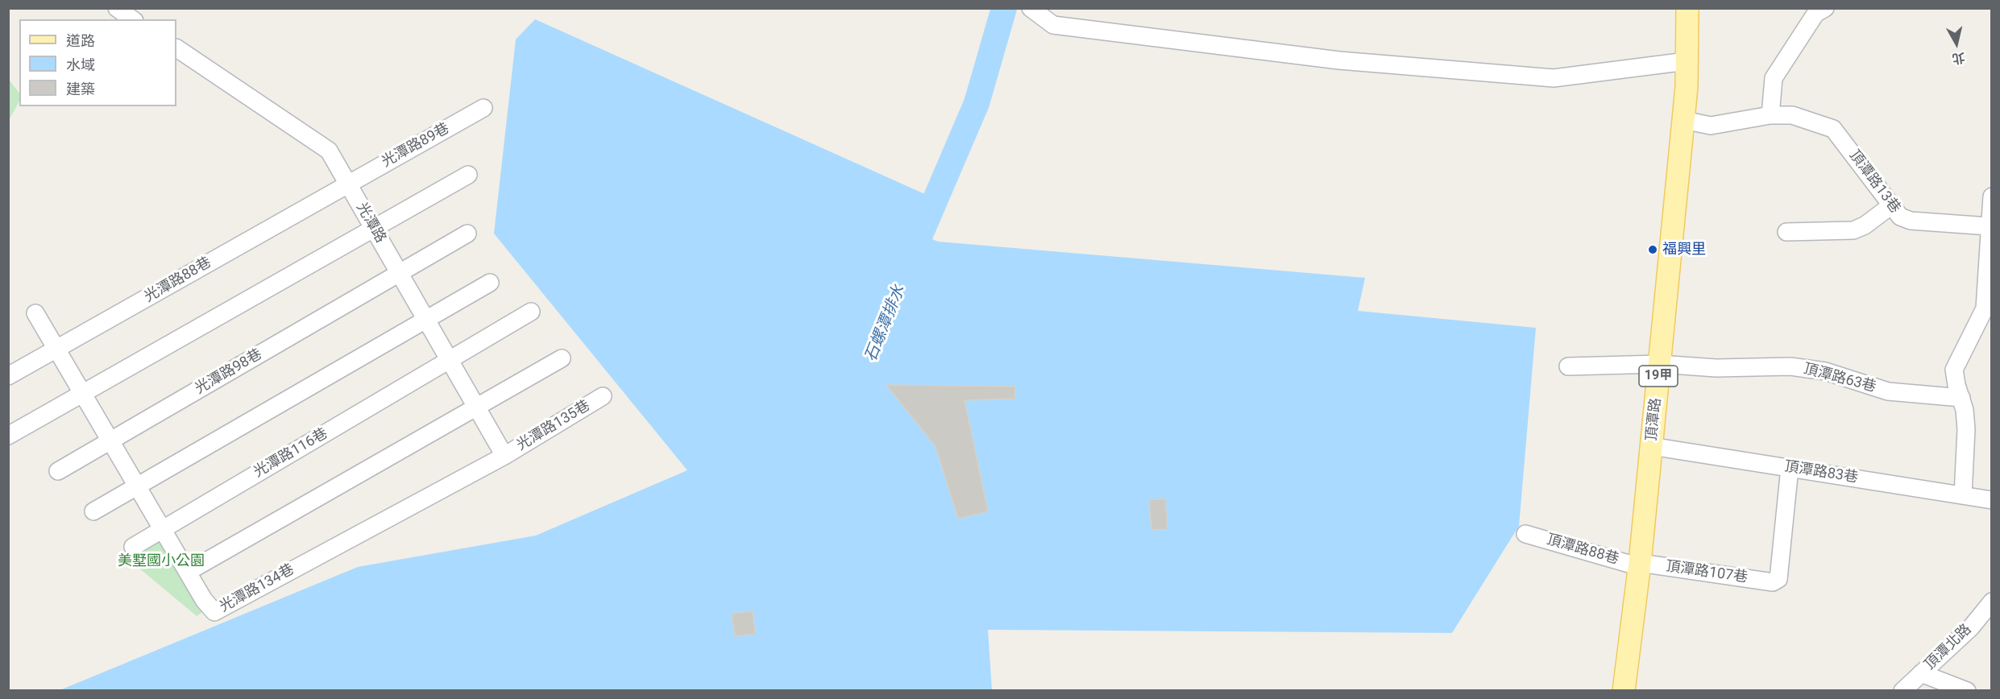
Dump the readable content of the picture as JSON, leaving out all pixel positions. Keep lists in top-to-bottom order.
{
  "streets": {
    "main road": ["19甲", "頂潭路"],
    "street": [
      "光潭路89巷",
      "頂潭路13巷",
      "光潭路",
      "光潭路88巷",
      "光潭路98巷",
      "頂潭路63巷",
      "光潭路135巷",
      "光潭路116巷",
      "頂潭路83巷",
      "頂潭路88巷",
      "頂潭路107巷",
      "光潭路134巷",
      "頂潭北路"
    ]
  },
  "crossings": [
    ["光潭路89巷", "光潭路"],
    ["光潭路89巷", "光潭路88巷"],
    ["頂潭路13巷", "頂潭路"],
    ["光潭路", "光潭路88巷"],
    ["光潭路", "光潭路98巷"],
    ["光潭路", "光潭路135巷"],
    ["光潭路", "光潭路116巷"],
    ["光潭路", "光潭路134巷"],
    ["光潭路88巷", "光潭路134巷"],
    ["光潭路98巷", "光潭路134巷"],
    ["19甲", "頂潭路"],
    ["頂潭路63巷", "頂潭路"],
    ["頂潭路", "頂潭路83巷"],
    ["頂潭路", "頂潭路88巷"],
    ["頂潭路", "頂潭路107巷"],
    ["光潭路135巷", "光潭路134巷"],
    ["光潭路116巷", "光潭路134巷"],
    ["頂潭路83巷", "頂潭路107巷"],
    ["頂潭路88巷", "頂潭路107巷"]
  ],
  "water": ["石螺潭排水"],
  "parks": ["美墅國小公園"],
  "places": ["福興里"],
  "legend": ["道路", "水域", "建築"],
  "north": "bottom"
}
